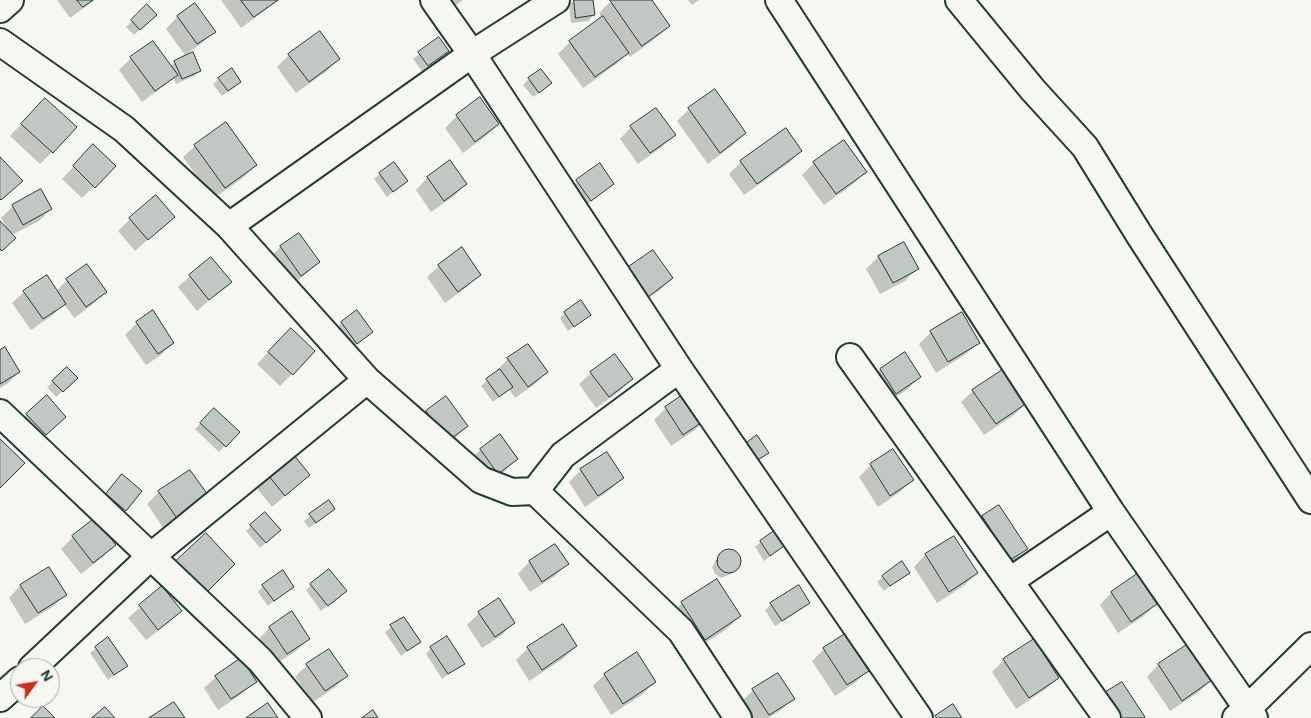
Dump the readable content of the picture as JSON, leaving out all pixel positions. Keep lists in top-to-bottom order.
{
  "north": "top right"
}
